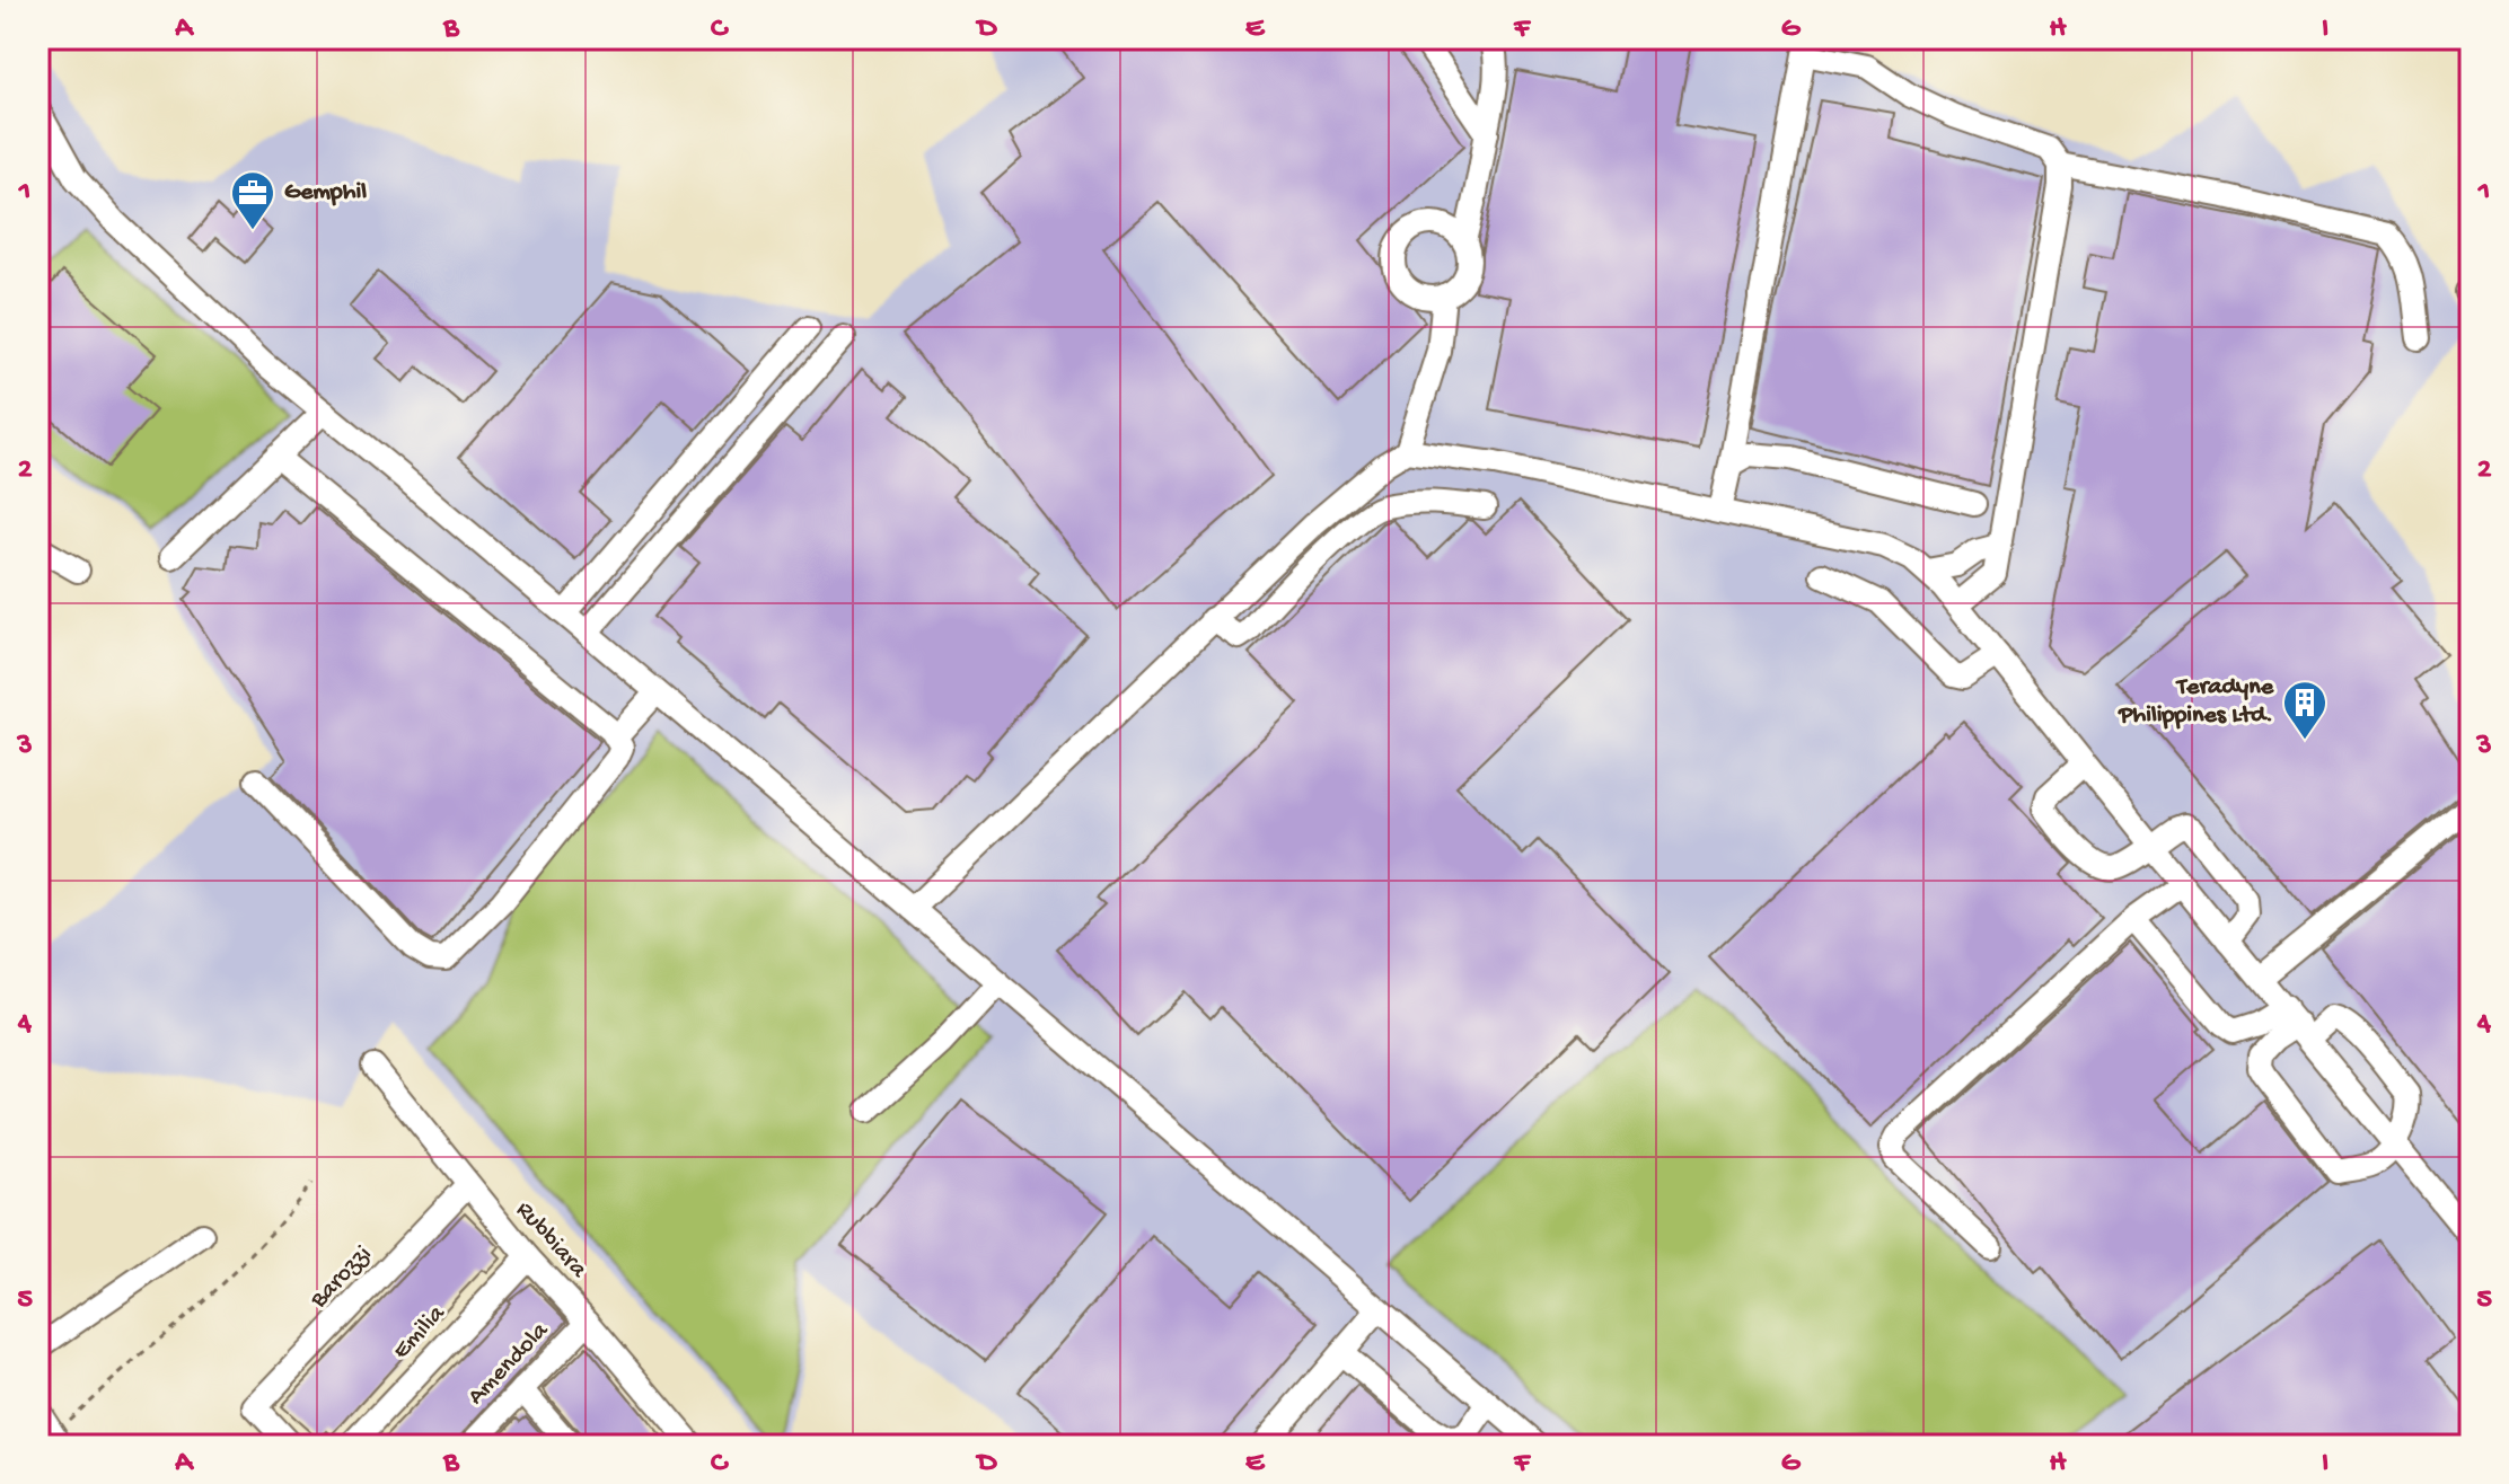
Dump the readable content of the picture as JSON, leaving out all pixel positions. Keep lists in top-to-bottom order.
{
  "streets": {
    "street": [
      "Rubbiara",
      "Barozzi",
      "Emilia",
      "Amendola"
    ]
  },
  "crossings": [
    ["Rubbiara", "Barozzi"],
    ["Rubbiara", "Emilia"],
    ["Rubbiara", "Amendola"]
  ],
  "places": {
    "office": ["Gemphil"],
    "building": ["Teradyne Philippines Ltd."]
  },
  "grid": {
    "columns": [
      "A",
      "B",
      "C",
      "D",
      "E",
      "F",
      "G",
      "H",
      "I"
    ],
    "rows": [
      "1",
      "2",
      "3",
      "4",
      "5"
    ]
  }
}
